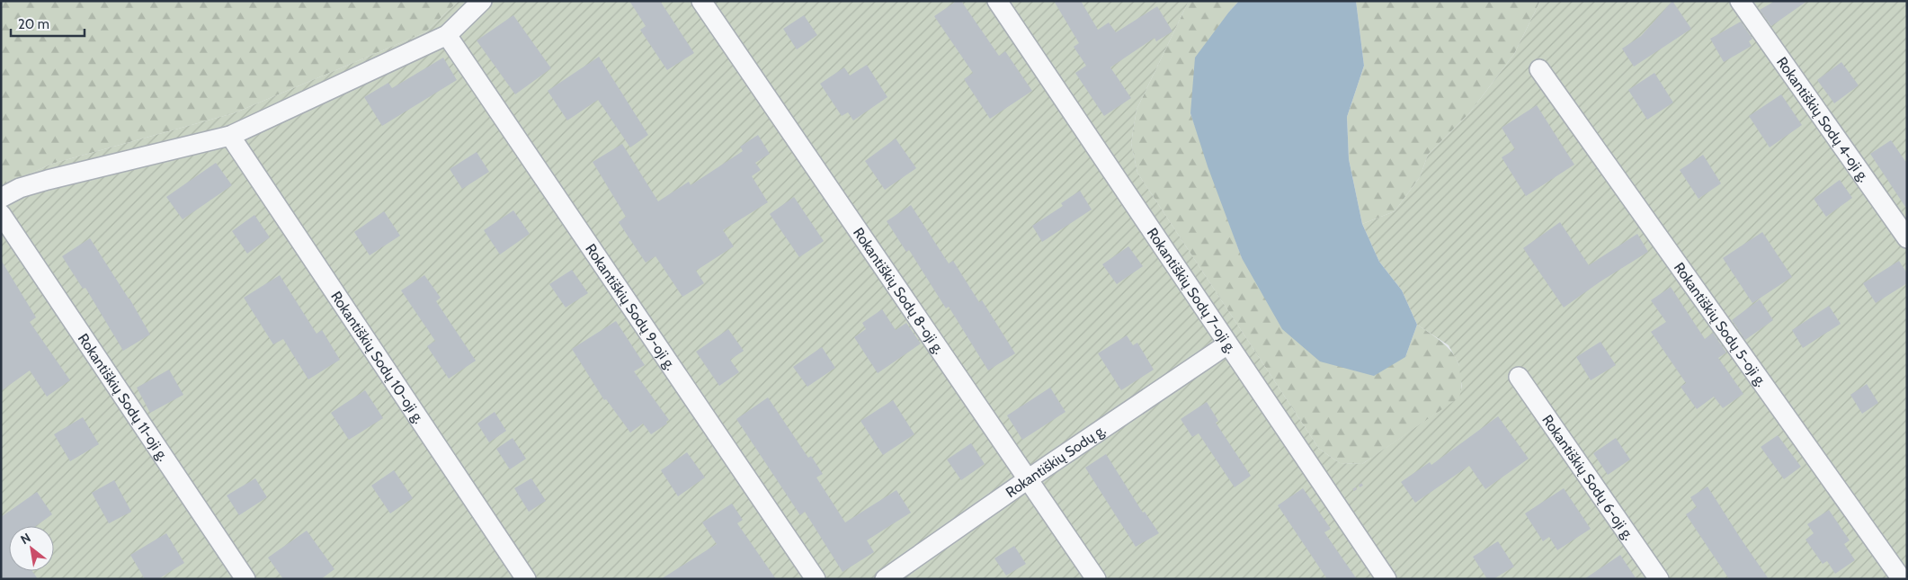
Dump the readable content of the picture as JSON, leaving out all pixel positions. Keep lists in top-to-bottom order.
{
  "streets": {
    "street": [
      "Rokantiškių Sodų 4-oji g.",
      "Rokantiškių Sodų 8-oji g.",
      "Rokantiškių Sodų 7-oji g.",
      "Rokantiškių Sodų 9-oji g.",
      "Rokantiškių Sodų 5-oji g.",
      "Rokantiškių Sodų 10-oji g.",
      "Rokantiškių Sodų 11-oji g.",
      "Rokantiškių Sodų g.",
      "Rokantiškių Sodų 6-oji g."
    ]
  },
  "crossings": [
    ["Rokantiškių Sodų 8-oji g.", "Rokantiškių Sodų g."],
    ["Rokantiškių Sodų 7-oji g.", "Rokantiškių Sodų g."]
  ],
  "scale_bar": "20 m",
  "north": "top left"
}
